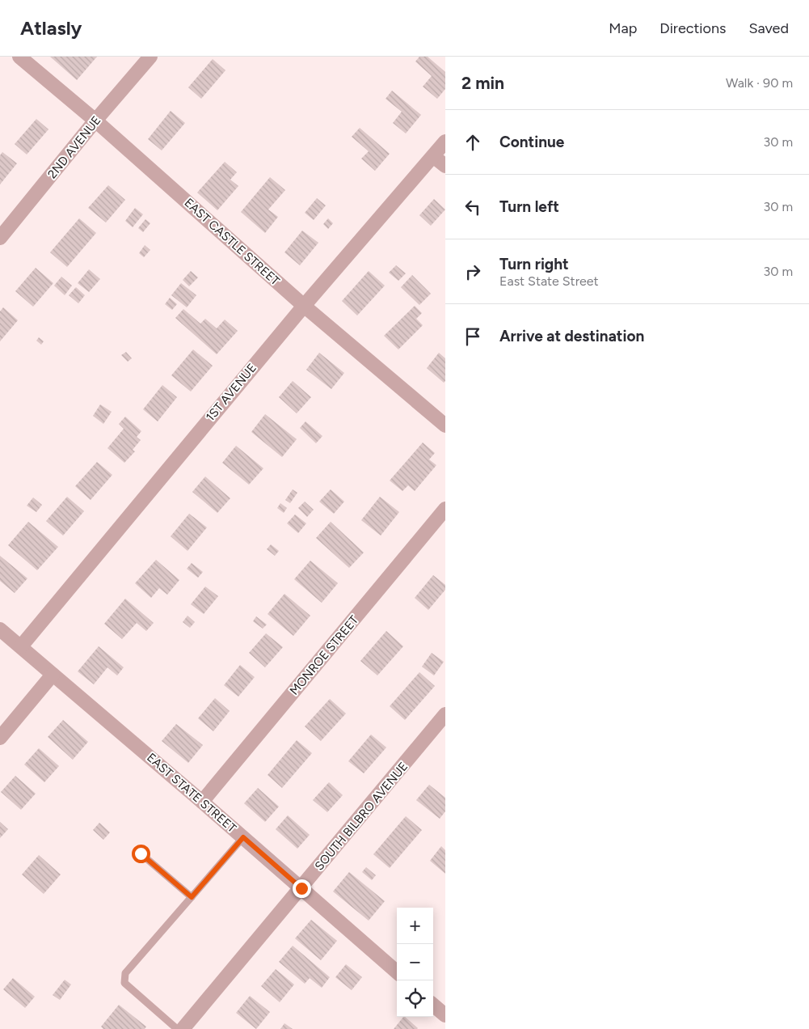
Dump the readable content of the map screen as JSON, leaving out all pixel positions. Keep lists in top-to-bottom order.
{
  "streets": {
    "street": [
      "2ND AVENUE",
      "EAST CASTLE STREET",
      "1ST AVENUE",
      "MONROE STREET",
      "EAST STATE STREET",
      "SOUTH BILBRO AVENUE"
    ]
  },
  "crossings": [
    ["2ND AVENUE", "EAST CASTLE STREET"],
    ["EAST CASTLE STREET", "1ST AVENUE"],
    ["1ST AVENUE", "EAST STATE STREET"],
    ["MONROE STREET", "EAST STATE STREET"],
    ["EAST STATE STREET", "SOUTH BILBRO AVENUE"]
  ],
  "page": {
    "header": "Atlasly",
    "nav": ["Map", "Directions", "Saved"],
    "heading": ["2 min", "Walk · 90 m"],
    "list": [
      ["Continue", "30 m"],
      ["Turn left", "30 m"],
      ["Turn right", "East State Street", "30 m"],
      "Arrive at destination"
    ],
    "map_buttons": ["+", "−"]
  }
}
